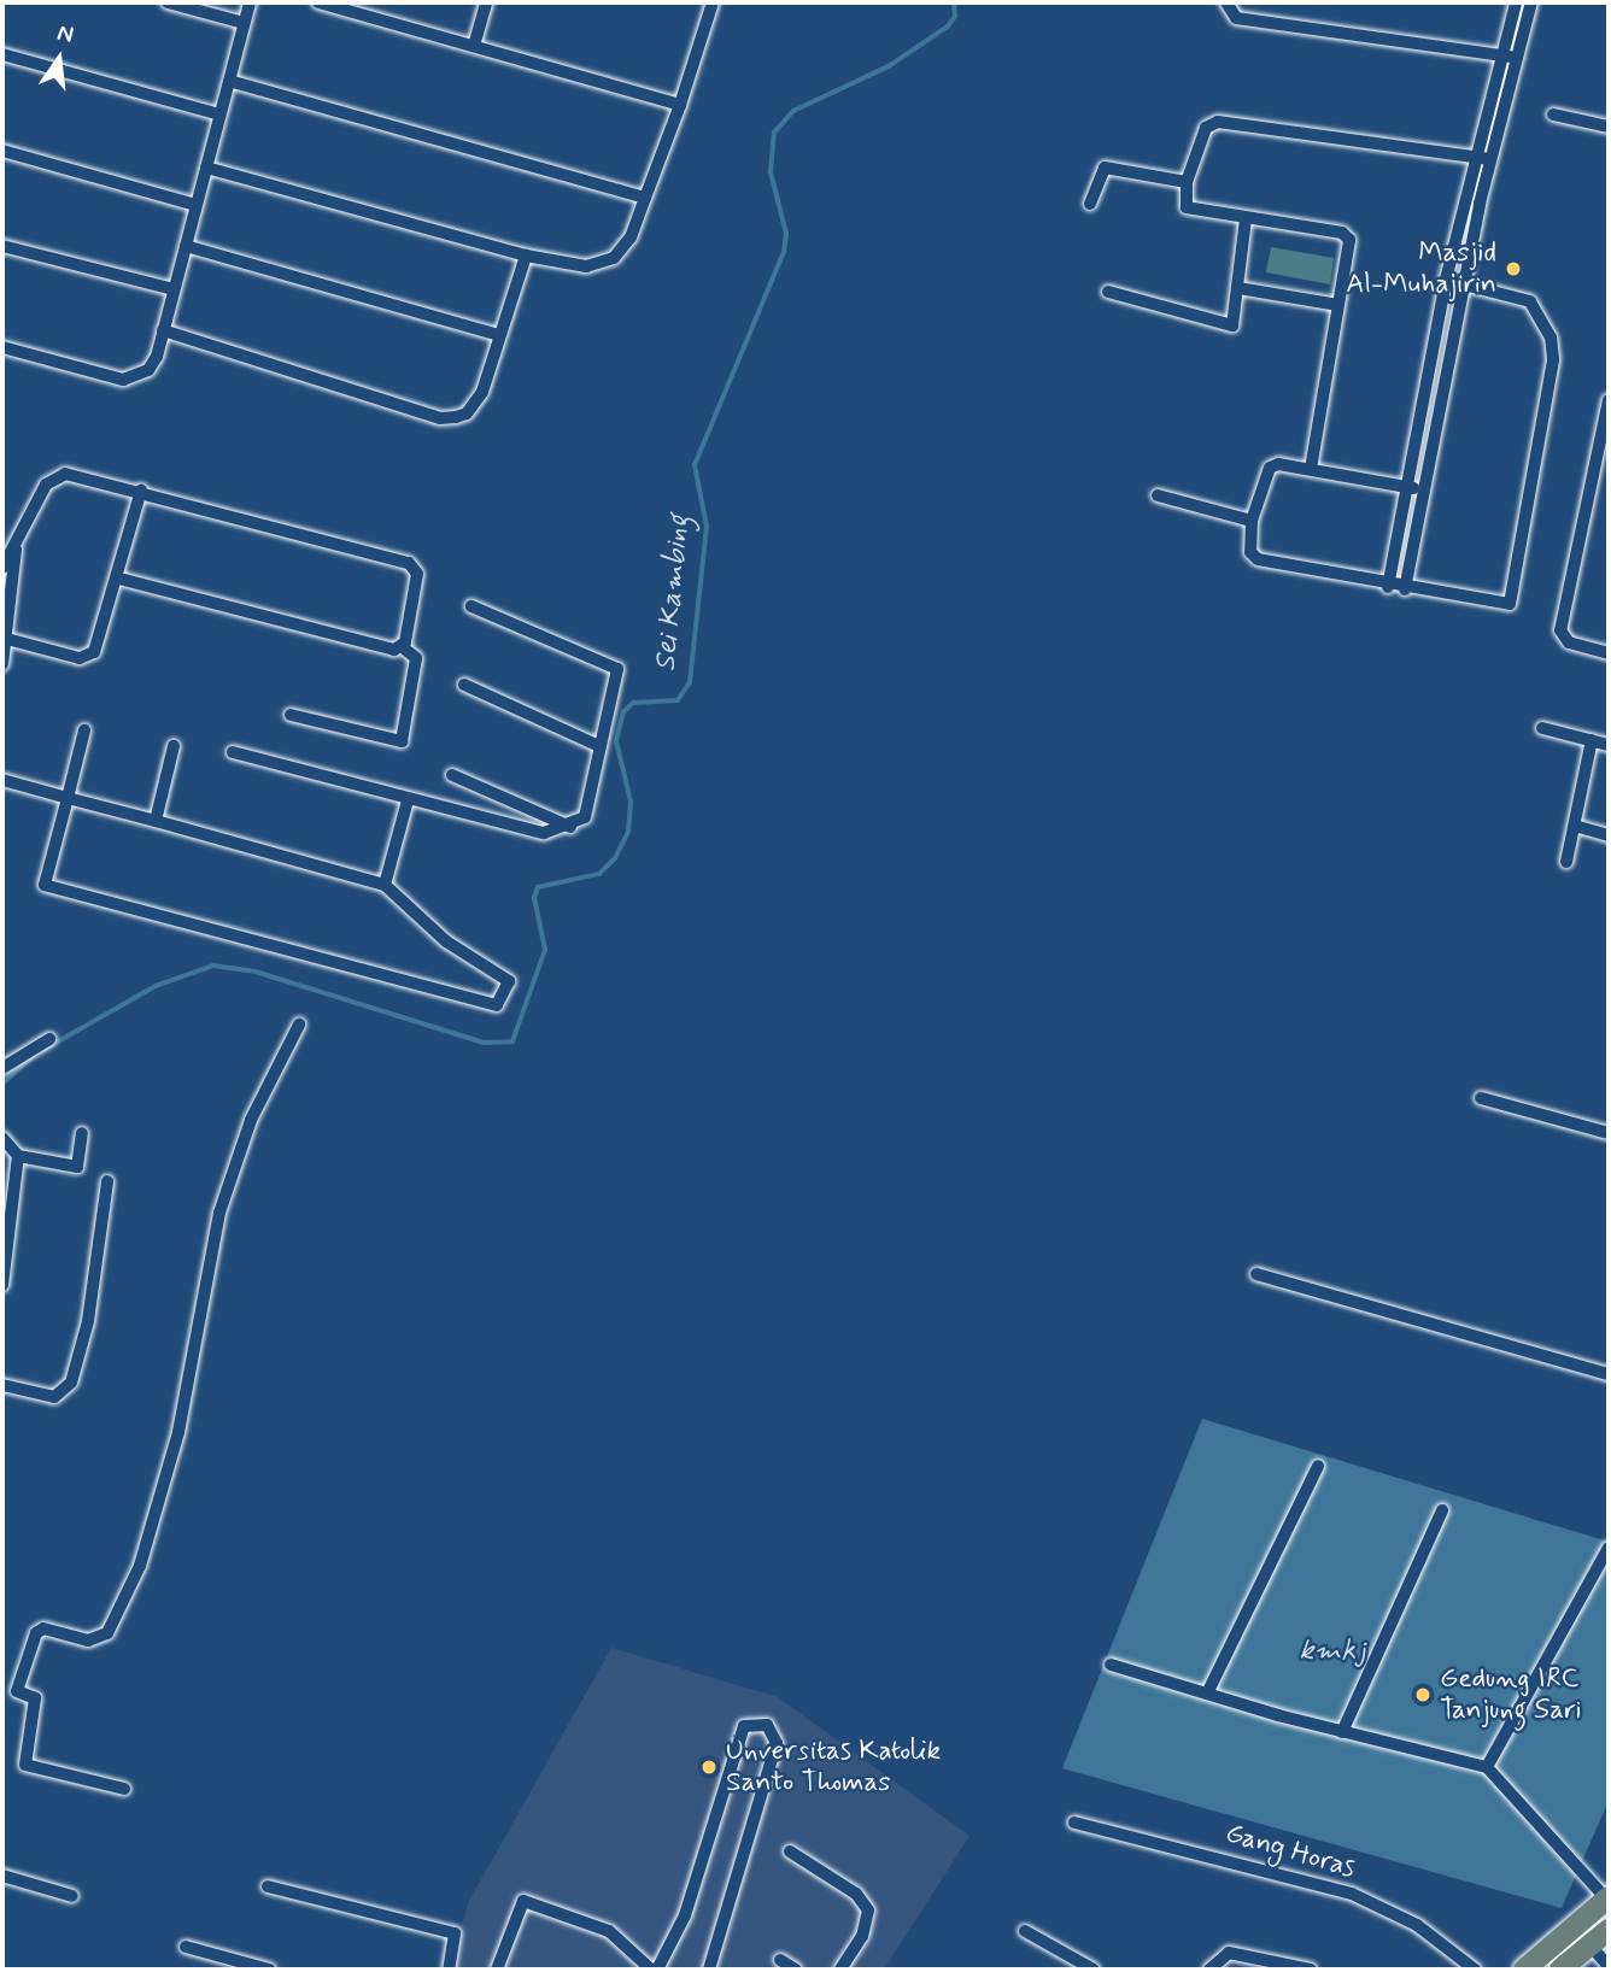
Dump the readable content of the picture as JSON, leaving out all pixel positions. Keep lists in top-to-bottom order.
{
  "streets": {
    "street": ["Gang Horas"]
  },
  "water": ["Sei Kambing", "kmkj"],
  "places": ["Masjid Al-Muhajirin", "Gedung IRC Tanjung Sari", "Unversitas Katolik Santo Thomas"],
  "north": "top"
}
